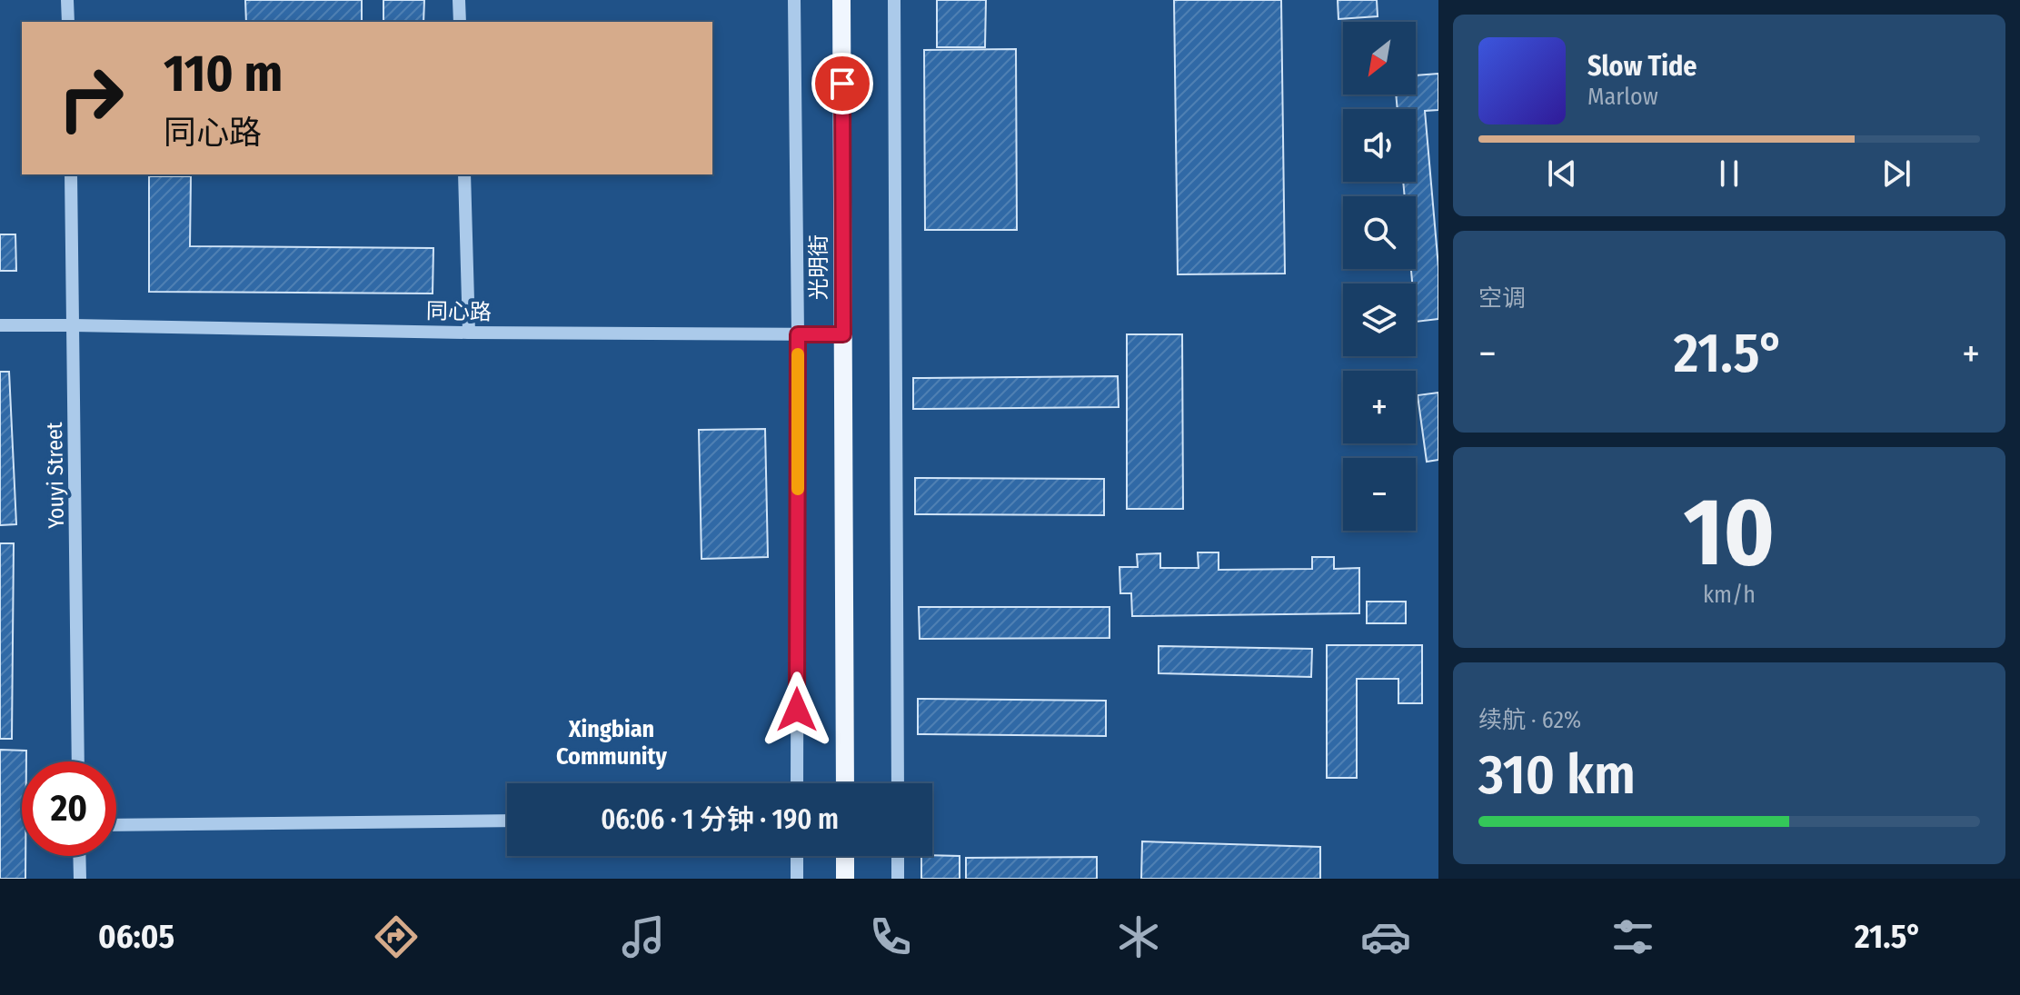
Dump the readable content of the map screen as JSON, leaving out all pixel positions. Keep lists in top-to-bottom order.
{
  "streets": {
    "main road": ["光明街"],
    "street": ["同心路", "Youyi Street"]
  },
  "crossings": [
    ["光明街", "同心路"],
    ["同心路", "Youyi Street"]
  ],
  "districts": ["Xingbian Community"],
  "north": "bottom left",
  "page": {
    "map_buttons": ["+", "−"],
    "turn": ["110 m", "同心路"],
    "song": ["Slow Tide", "Marlow"],
    "tile": [
      "空调",
      ["10", "km/h"],
      ["续航 · 62%", "310 km"]
    ],
    "heat": ["−", "21.5°", "+"],
    "limit": "20",
    "trip": "06:06 · 1 分钟 · 190 m",
    "tabs": ["06:05", "21.5°"]
  }
}
